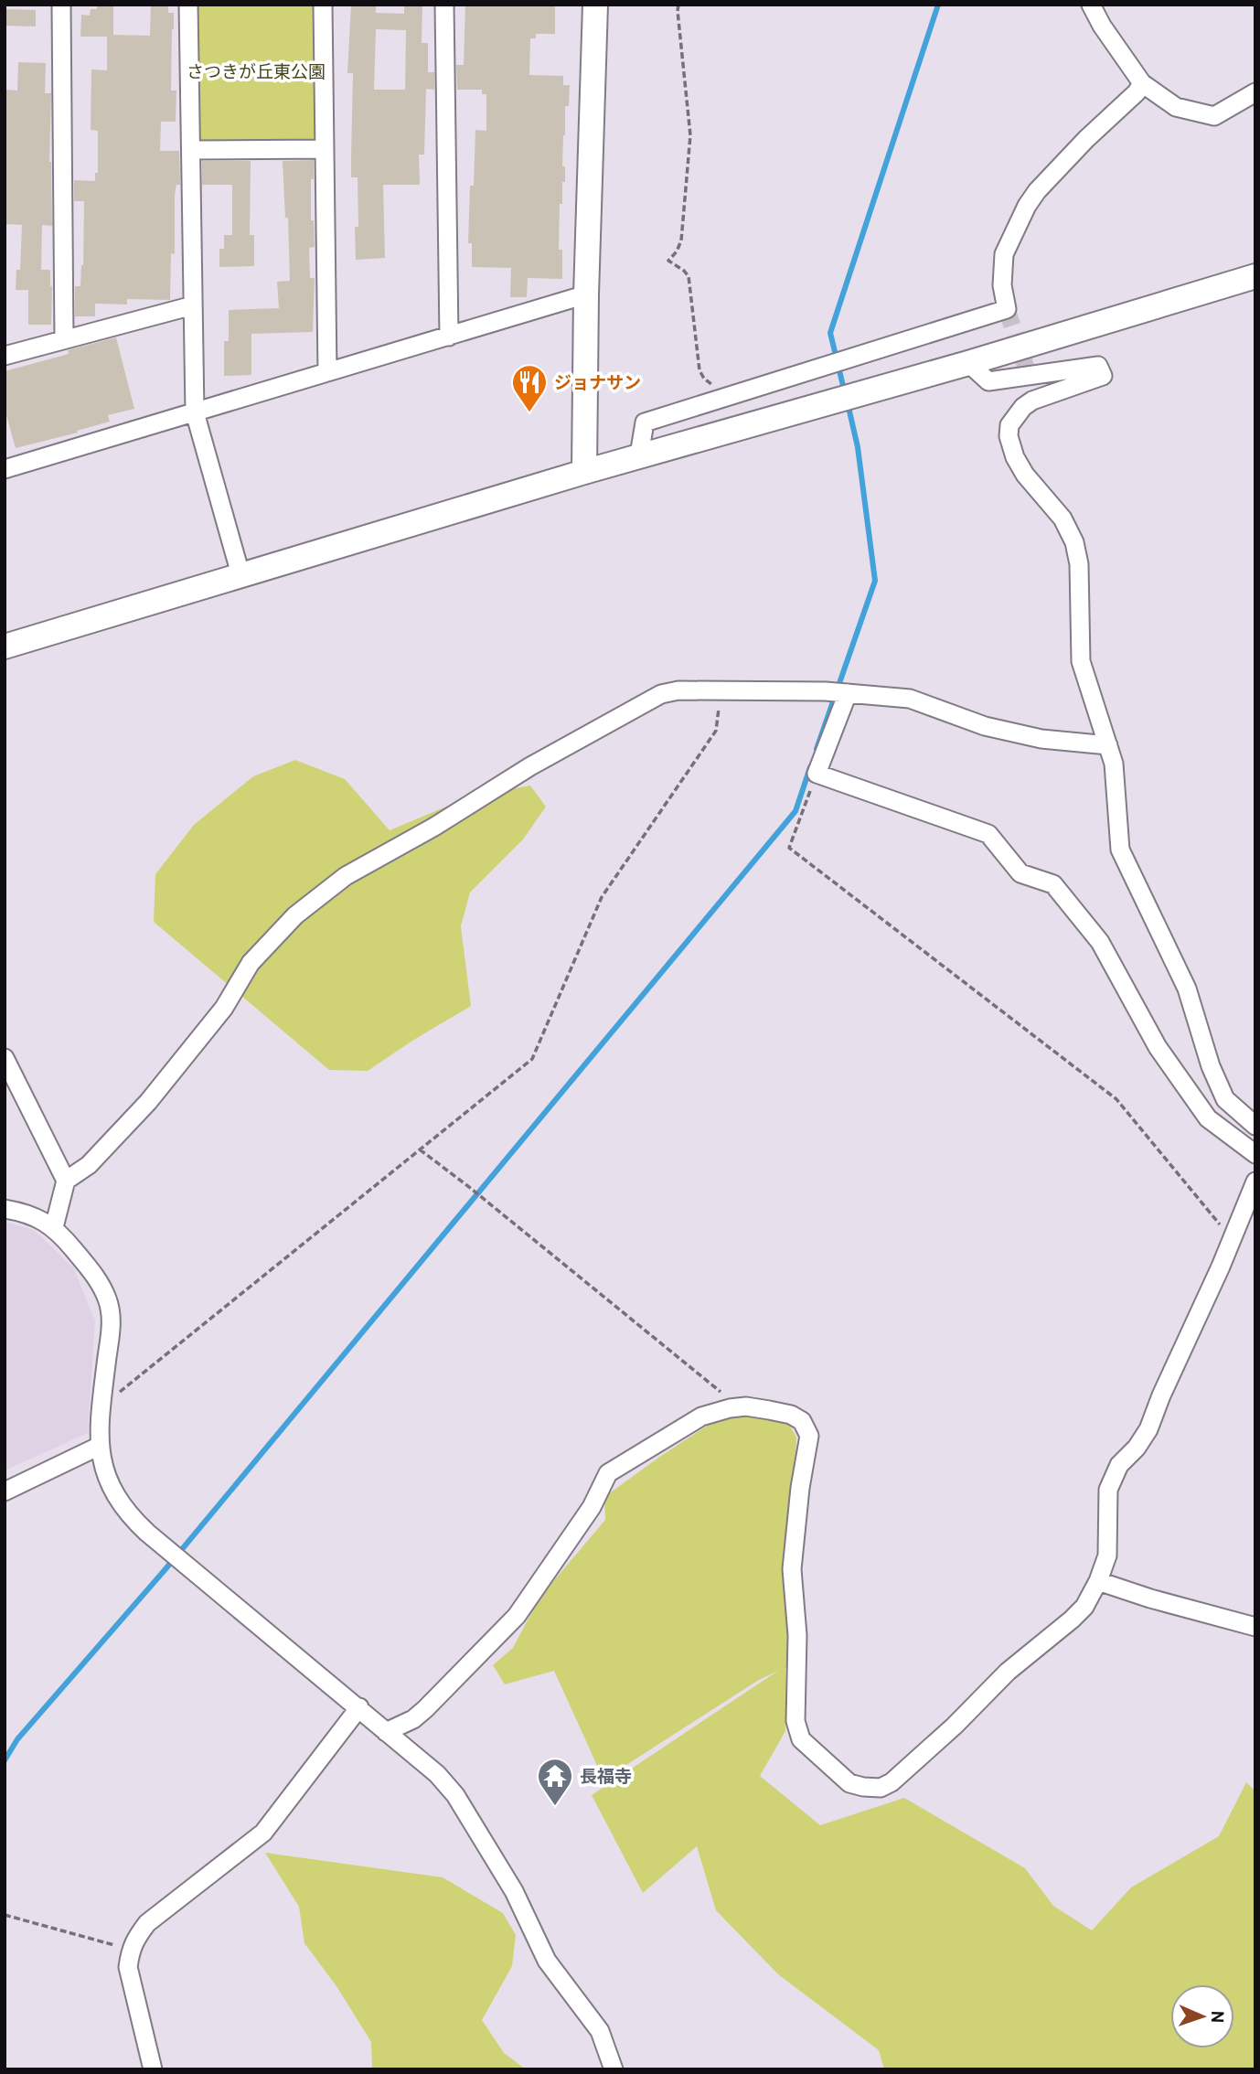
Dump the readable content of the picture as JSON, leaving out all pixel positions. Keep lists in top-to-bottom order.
{
  "parks": ["さつきが丘東公園"],
  "places": {
    "restaurant": ["ジョナサン"],
    "temple": ["長福寺"]
  },
  "north": "right"
}
